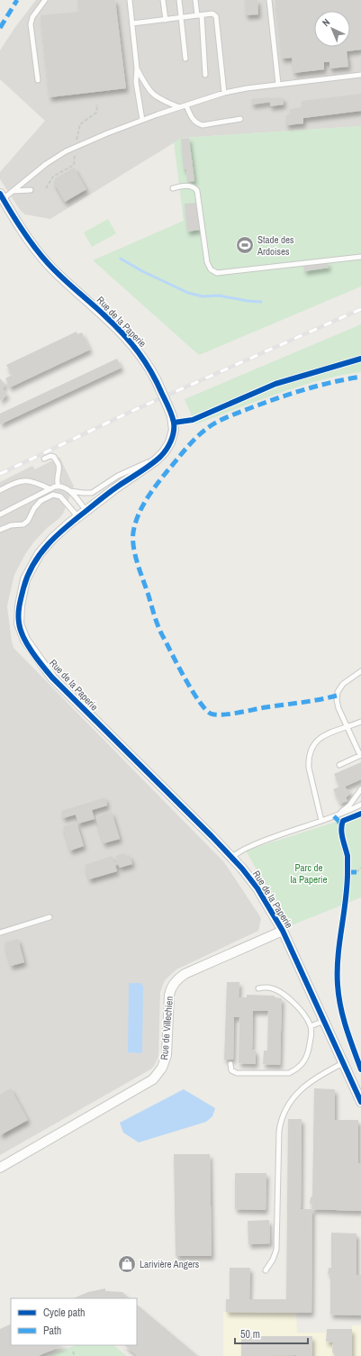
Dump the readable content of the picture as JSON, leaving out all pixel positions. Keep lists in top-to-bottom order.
{
  "streets": {
    "street": ["Rue de la Paperie", "Rue de Villechien"]
  },
  "crossings": [
    ["Rue de la Paperie", "Rue de Villechien"]
  ],
  "parks": ["Parc de la Paperie"],
  "places": {
    "sports": ["Stade des Ardoises"],
    "shop": ["Larivière Angers"]
  },
  "legend": ["Cycle path", "Path"],
  "scale_bar": "50 m",
  "north": "top left"
}
